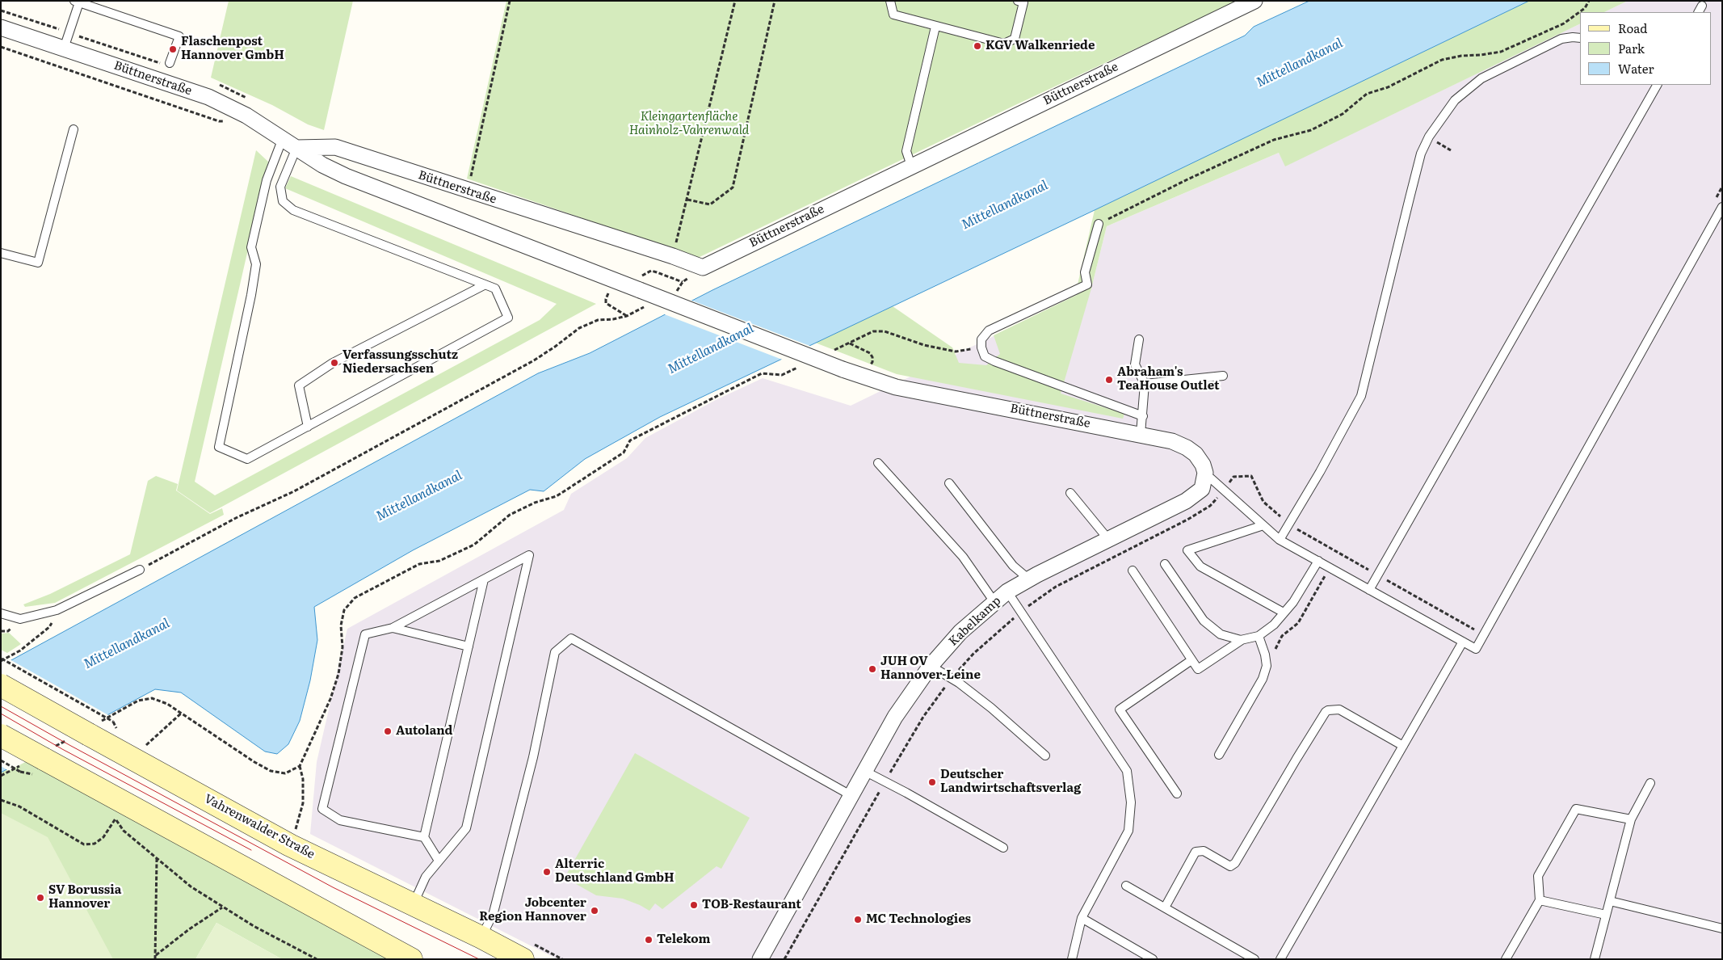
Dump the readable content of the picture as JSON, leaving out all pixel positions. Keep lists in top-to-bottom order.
{
  "streets": {
    "main road": ["Vahrenwalder Straße"],
    "street": ["Büttnerstraße", "Kabelkamp"]
  },
  "crossings": [
    ["Büttnerstraße", "Kabelkamp"]
  ],
  "water": ["Mittellandkanal"],
  "parks": ["Kleingartenfläche Hainholz-Vahrenwald"],
  "places": [
    "KGV Walkenriede",
    "Flaschenpost Hannover GmbH",
    "Verfassungsschutz Niedersachsen",
    "Abraham's TeaHouse Outlet",
    "JUH OV Hannover-Leine",
    "Autoland",
    "Deutscher Landwirtschaftsverlag",
    "Alterric Deutschland GmbH",
    "SV Borussia Hannover",
    "TOB-Restaurant",
    "Jobcenter Region Hannover",
    "MC Technologies",
    "Telekom"
  ],
  "legend": ["Road", "Park", "Water"]
}
